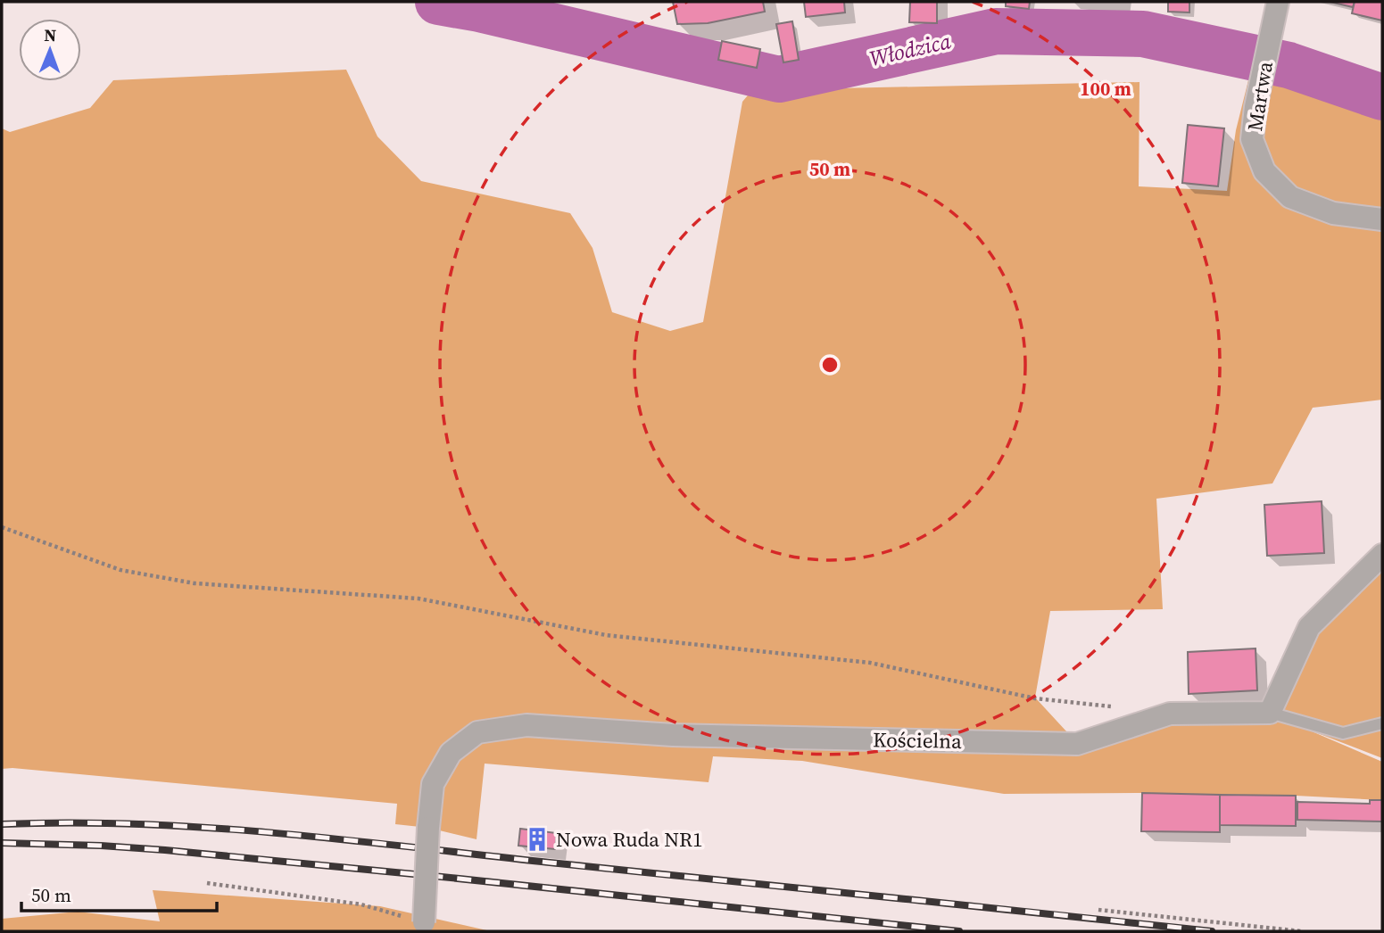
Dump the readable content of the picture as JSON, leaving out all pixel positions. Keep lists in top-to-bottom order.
{
  "streets": {
    "street": ["Martwa", "Kościelna"]
  },
  "water": ["Włodzica"],
  "places": {
    "building": ["Nowa Ruda NR1"]
  },
  "scale_bar": "50 m",
  "north": "top",
  "rings": ["100 m", "50 m"]
}
